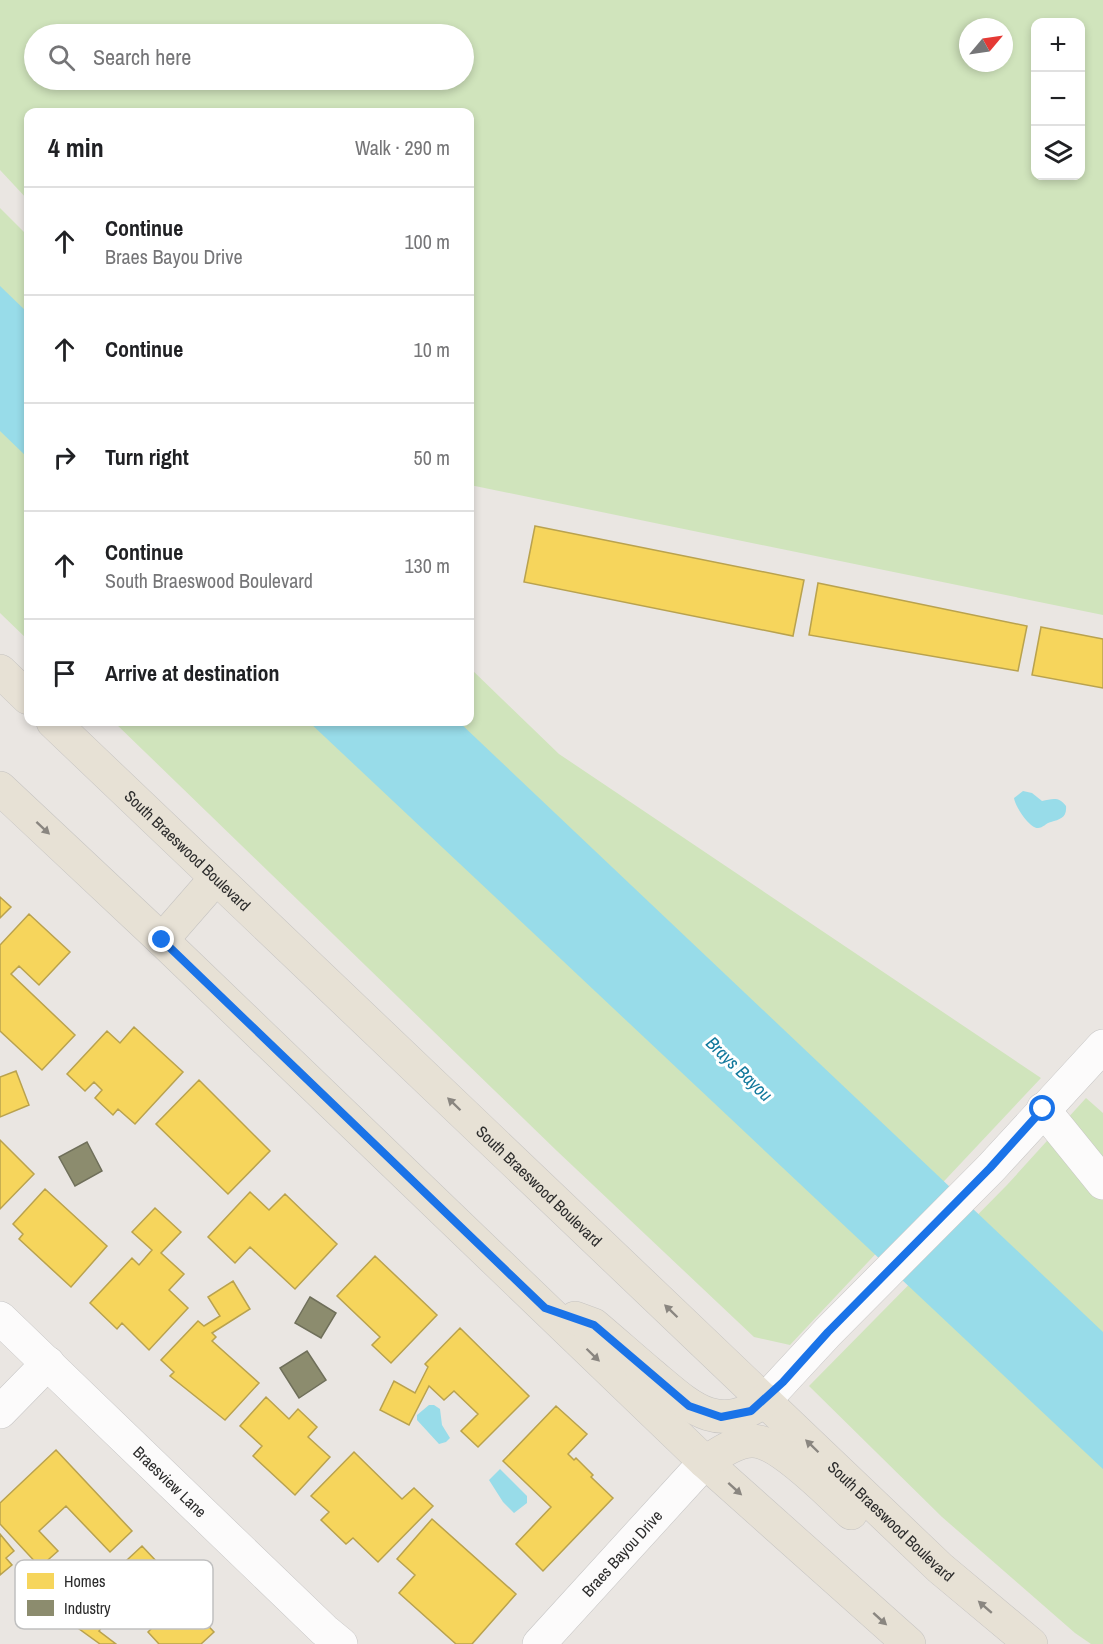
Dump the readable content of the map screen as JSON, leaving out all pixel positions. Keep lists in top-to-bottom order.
{
  "streets": {
    "main road": ["South Braeswood Boulevard"],
    "street": ["Braesview Lane", "Braes Bayou Drive"]
  },
  "water": ["Brays Bayou"],
  "legend": ["Homes", "Industry"],
  "north": "top right",
  "page": {
    "map_buttons": ["+", "−"],
    "search": "Search here",
    "heading": ["4 min", "Walk · 290 m"],
    "list": [
      ["Continue", "Braes Bayou Drive", "100 m"],
      ["Continue", "10 m"],
      ["Turn right", "50 m"],
      ["Continue", "South Braeswood Boulevard", "130 m"],
      "Arrive at destination"
    ]
  }
}
